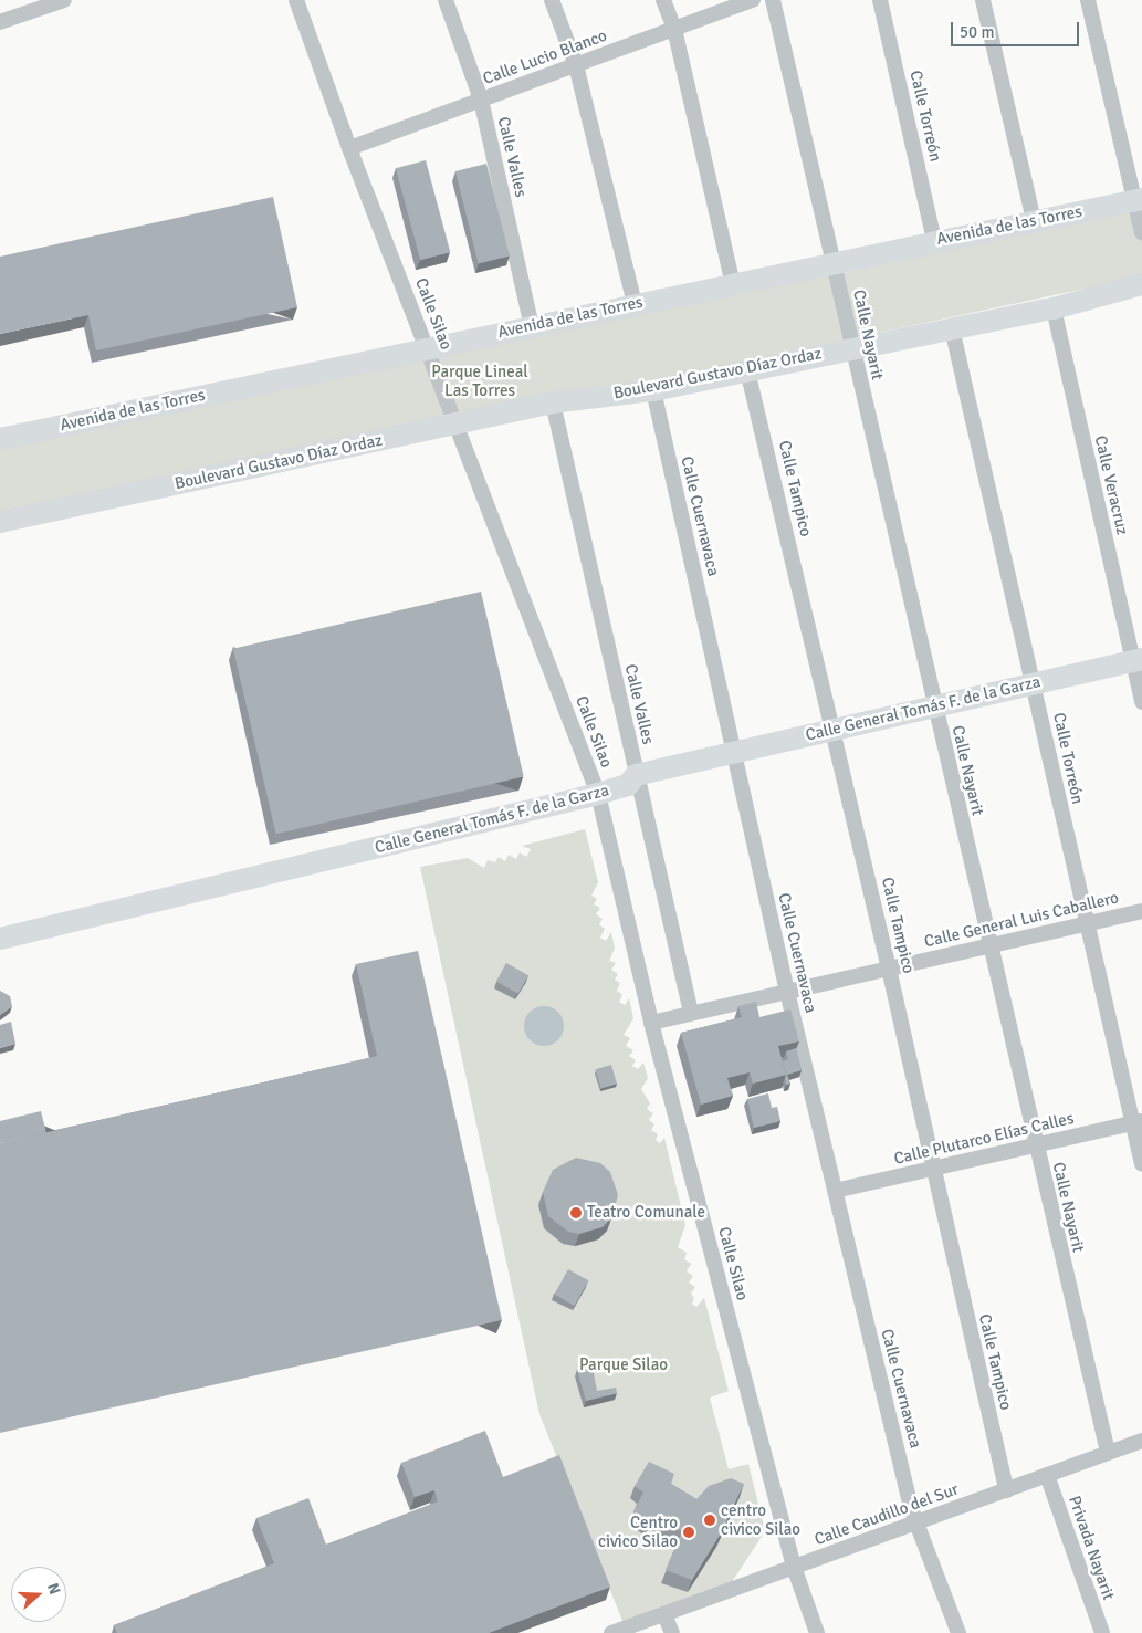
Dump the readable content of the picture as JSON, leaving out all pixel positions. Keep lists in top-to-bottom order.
{
  "streets": {
    "street": [
      "Calle Lucio Blanco",
      "Calle Torreón",
      "Calle Valles",
      "Avenida de las Torres",
      "Calle Silao",
      "Calle Nayarit",
      "Boulevard Gustavo Díaz Ordaz",
      "Calle Veracruz",
      "Calle Tampico",
      "Calle Cuernavaca",
      "Calle General Tomás F. de la Garza",
      "Calle General Luis Caballero",
      "Calle Plutarco Elías Calles",
      "Calle Caudillo del Sur",
      "Privada Nayarit"
    ]
  },
  "crossings": [
    ["Calle Lucio Blanco", "Calle Valles"],
    ["Calle Lucio Blanco", "Calle Silao"],
    ["Calle Torreón", "Avenida de las Torres"],
    ["Calle Torreón", "Boulevard Gustavo Díaz Ordaz"],
    ["Calle Torreón", "Calle General Tomás F. de la Garza"],
    ["Calle Torreón", "Calle General Luis Caballero"],
    ["Calle Torreón", "Calle Plutarco Elías Calles"],
    ["Calle Valles", "Avenida de las Torres"],
    ["Calle Valles", "Boulevard Gustavo Díaz Ordaz"],
    ["Calle Valles", "Calle General Tomás F. de la Garza"],
    ["Calle Valles", "Calle General Luis Caballero"],
    ["Avenida de las Torres", "Calle Silao"],
    ["Avenida de las Torres", "Calle Nayarit"],
    ["Calle Silao", "Boulevard Gustavo Díaz Ordaz"],
    ["Calle Silao", "Calle General Tomás F. de la Garza"],
    ["Calle Silao", "Calle General Luis Caballero"],
    ["Calle Silao", "Calle Caudillo del Sur"],
    ["Calle Nayarit", "Boulevard Gustavo Díaz Ordaz"],
    ["Calle Nayarit", "Calle General Tomás F. de la Garza"],
    ["Calle Nayarit", "Calle General Luis Caballero"],
    ["Calle Nayarit", "Calle Plutarco Elías Calles"],
    ["Calle Nayarit", "Calle Caudillo del Sur"],
    ["Boulevard Gustavo Díaz Ordaz", "Calle Veracruz"],
    ["Boulevard Gustavo Díaz Ordaz", "Calle Tampico"],
    ["Boulevard Gustavo Díaz Ordaz", "Calle Cuernavaca"],
    ["Calle Veracruz", "Calle General Tomás F. de la Garza"],
    ["Calle Tampico", "Calle General Tomás F. de la Garza"],
    ["Calle Tampico", "Calle General Luis Caballero"],
    ["Calle Tampico", "Calle Plutarco Elías Calles"],
    ["Calle Tampico", "Calle Caudillo del Sur"],
    ["Calle Cuernavaca", "Calle General Tomás F. de la Garza"],
    ["Calle Cuernavaca", "Calle General Luis Caballero"],
    ["Calle Cuernavaca", "Calle Plutarco Elías Calles"],
    ["Calle Cuernavaca", "Calle Caudillo del Sur"],
    ["Calle Caudillo del Sur", "Privada Nayarit"]
  ],
  "parks": ["Parque Lineal Las Torres", "Parque Silao"],
  "places": ["Teatro Comunale", "centro civico Silao", "Centro civico Silao"],
  "scale_bar": "50 m",
  "north": "right"
}
